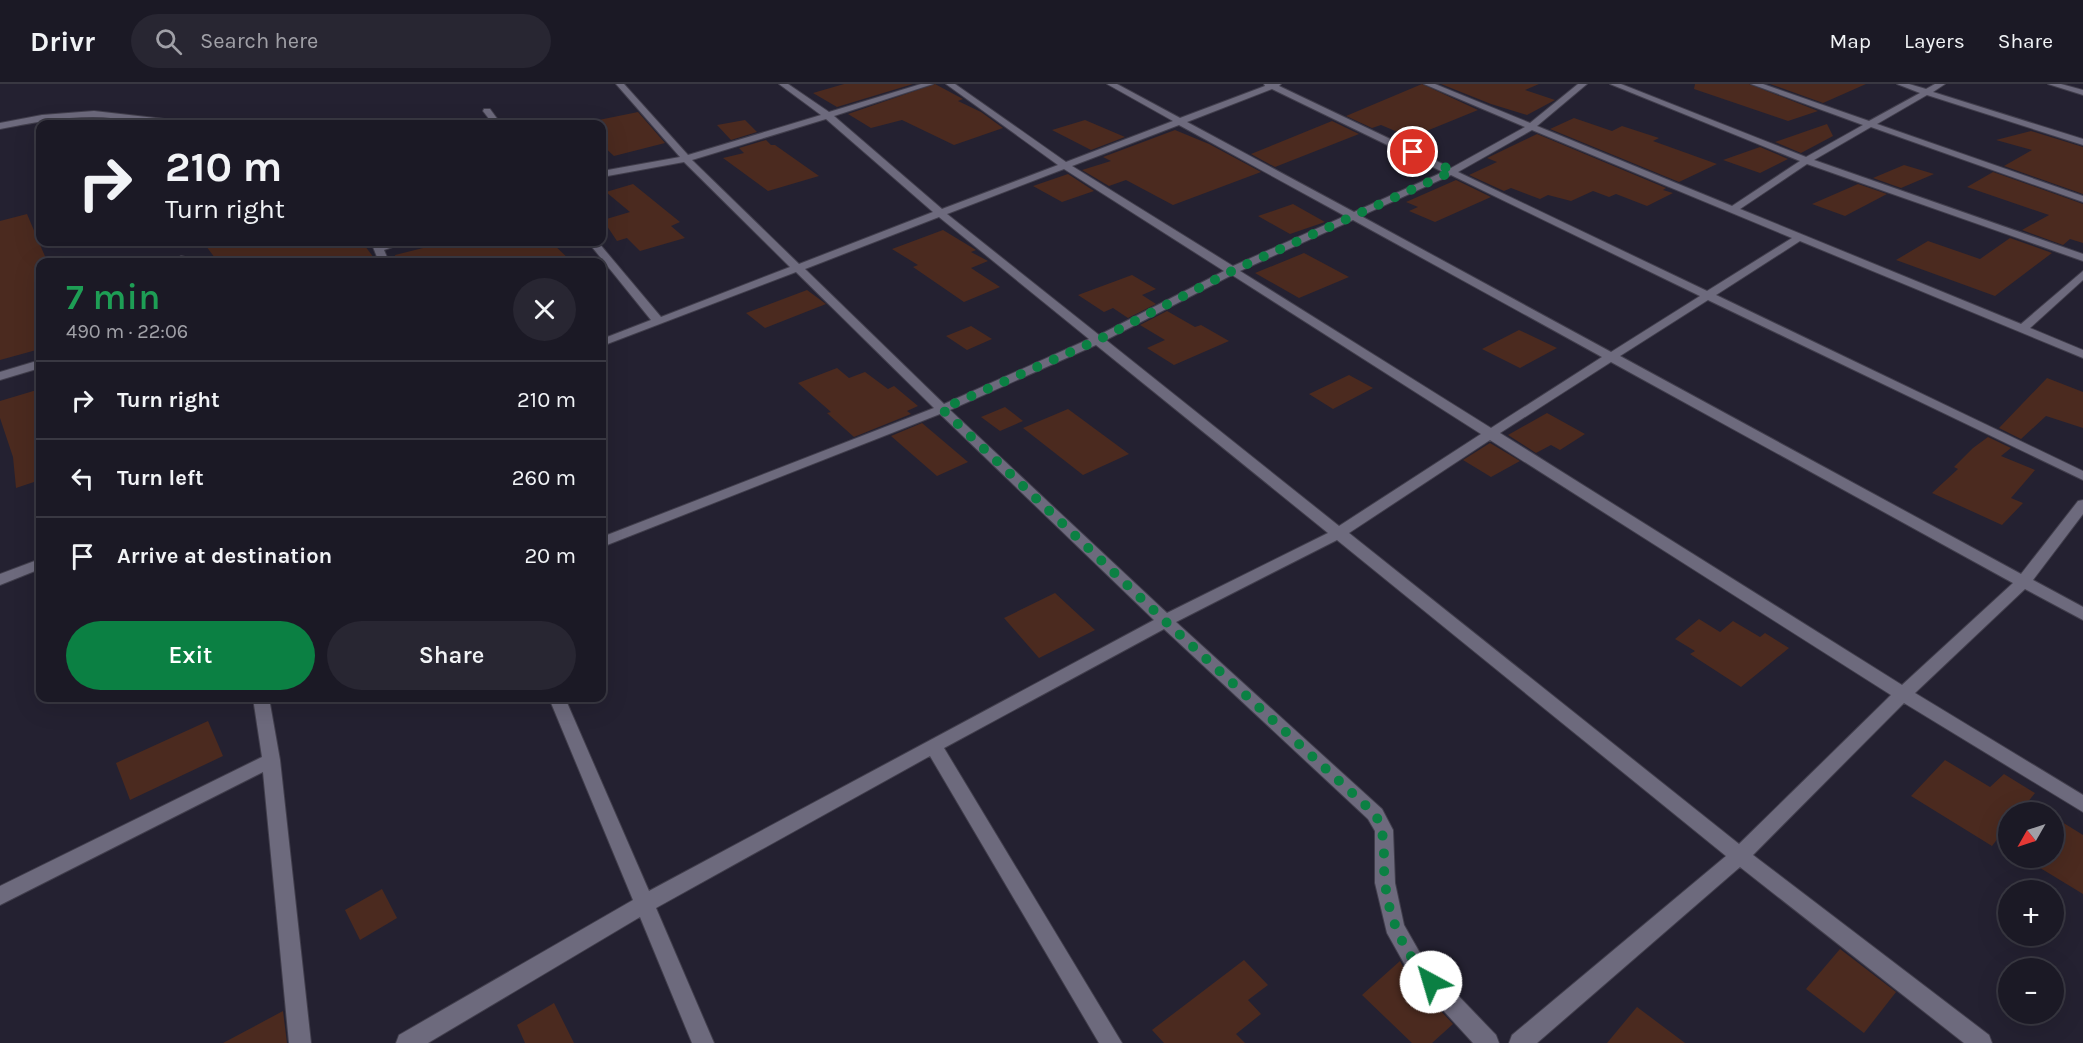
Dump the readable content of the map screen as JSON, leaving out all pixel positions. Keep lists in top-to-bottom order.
{
  "north": "bottom left",
  "page": {
    "header": "Drivr",
    "search": "Search here",
    "nav": ["Map", "Layers", "Share"],
    "turn": ["210 m", "Turn right"],
    "heading": ["7 min", "490 m · 22:06"],
    "list": [
      {
        "name": "Turn right",
        "value": "210 m"
      },
      {
        "name": "Turn left",
        "value": "260 m"
      },
      {
        "name": "Arrive at destination",
        "value": "20 m"
      }
    ],
    "buttons": ["Exit", "Share"],
    "map_buttons": ["+", "−"]
  }
}
